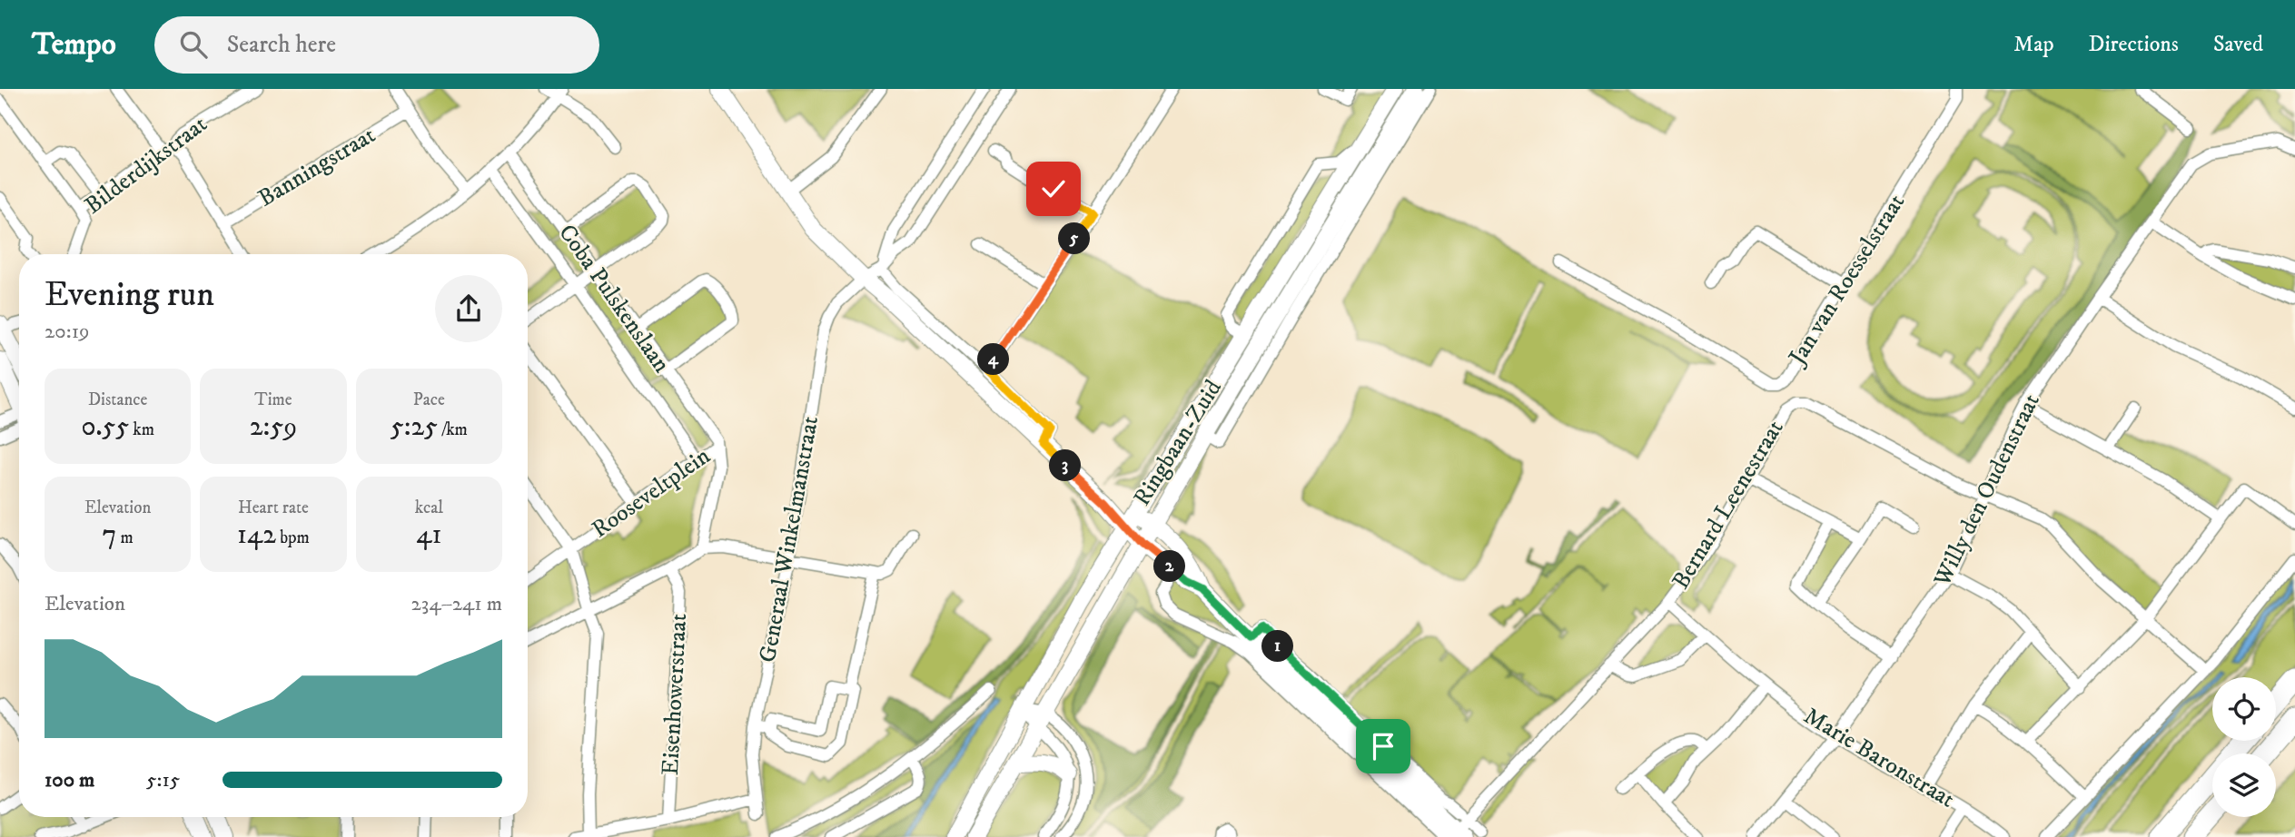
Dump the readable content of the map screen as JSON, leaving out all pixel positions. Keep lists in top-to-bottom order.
{
  "streets": {
    "main road": ["Ringbaan-Zuid"],
    "street": [
      "Bilderdijkstraat",
      "Banningstraat",
      "Jan van Roesselstraat",
      "Coba Pulskenslaan",
      "Willy den Oudenstraat",
      "Rooseveltplein",
      "Bernard Leenestraat",
      "Generaal Winkelmanstraat",
      "Eisenhowerstraat",
      "Marie Baronstraat"
    ]
  },
  "crossings": [
    ["Coba Pulskenslaan", "Rooseveltplein"],
    ["Willy den Oudenstraat", "Bernard Leenestraat"],
    ["Willy den Oudenstraat", "Marie Baronstraat"],
    ["Bernard Leenestraat", "Marie Baronstraat"]
  ],
  "page": {
    "header": "Tempo",
    "search": "Search here",
    "nav": ["Map", "Directions", "Saved"],
    "pins": [
      "5",
      "4",
      "3",
      "2",
      "1"
    ],
    "heading": ["Evening run", "20:19"],
    "stats": [
      ["Distance", "0.55 km"],
      ["Time", "2:59"],
      ["Pace", "5:25 /km"],
      ["Elevation", "7 m"],
      ["Heart rate", "142 bpm"],
      ["kcal", "41"]
    ],
    "chart": ["Elevation", "234–241 m"],
    "list": [
      {
        "name": "100 m",
        "note": "5:15"
      }
    ]
  }
}
